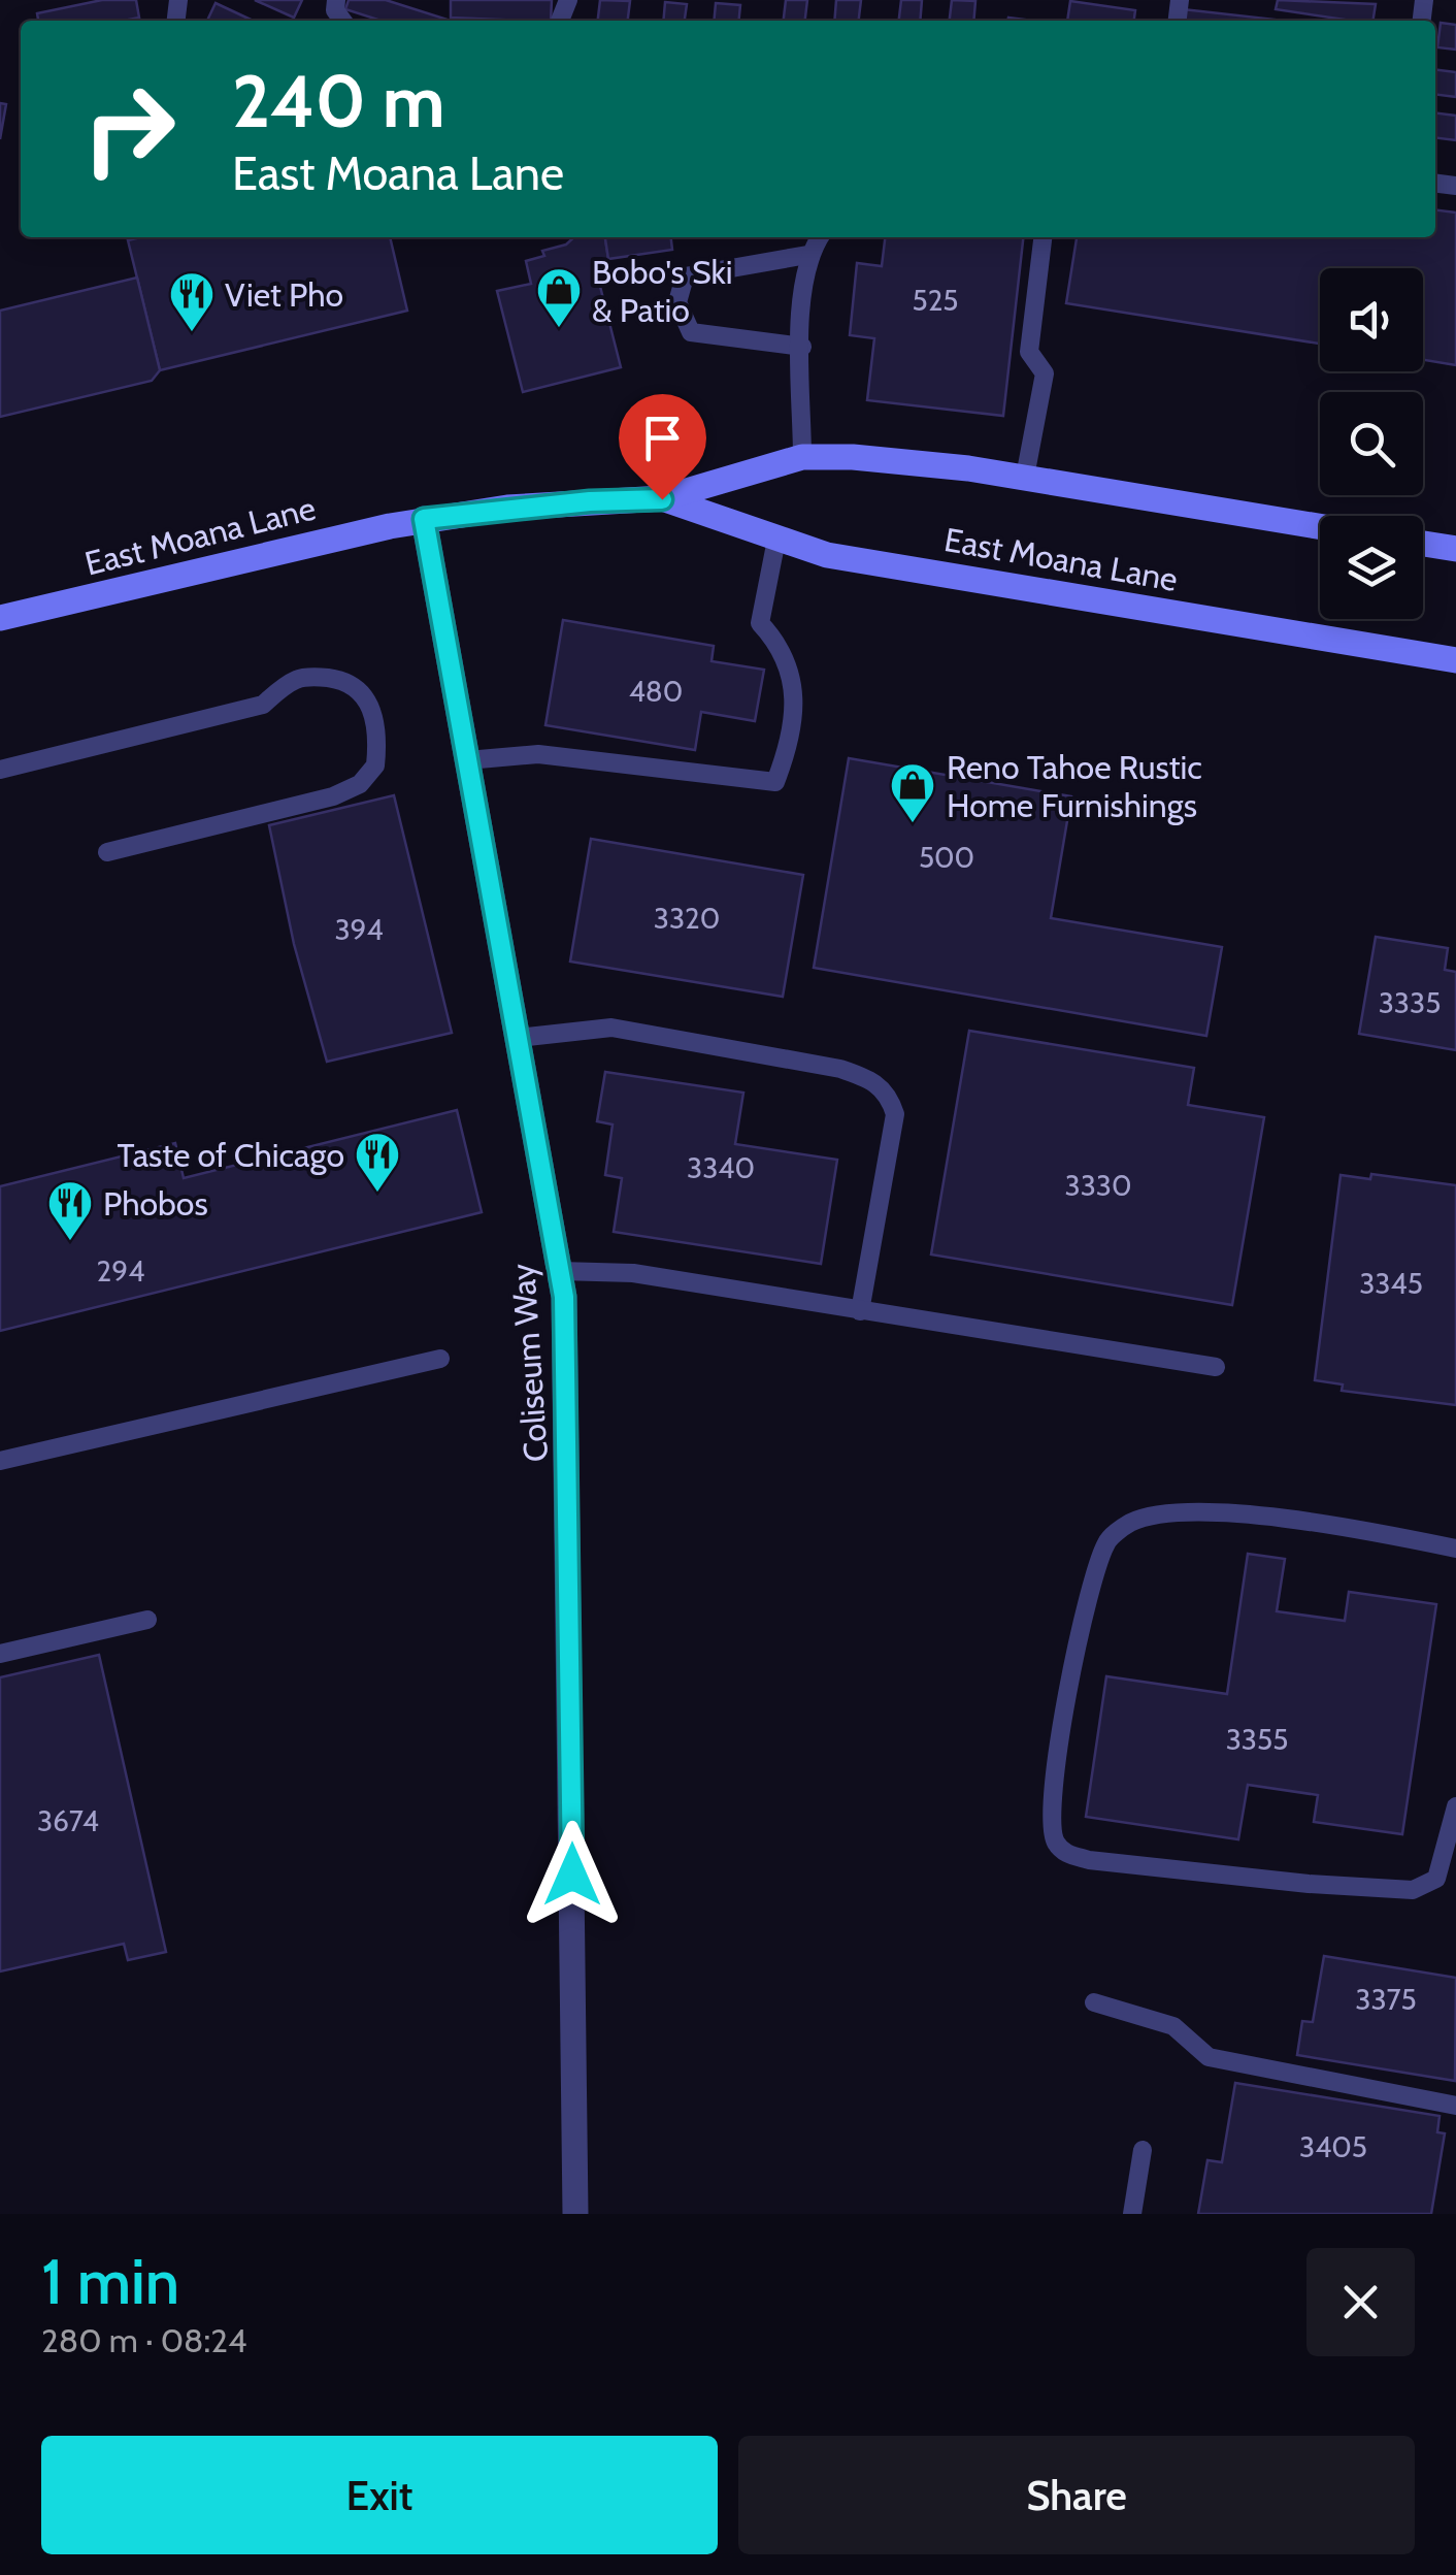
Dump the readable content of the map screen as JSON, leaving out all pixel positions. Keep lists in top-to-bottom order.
{
  "streets": {
    "main road": ["East Moana Lane"],
    "street": ["Coliseum Way"]
  },
  "crossings": [
    ["East Moana Lane", "Coliseum Way"]
  ],
  "places": {
    "shop": ["Bobo's Ski & Patio", "Reno Tahoe Rustic Home Furnishings"],
    "restaurant": ["Viet Pho", "Taste of Chicago", "Phobos"]
  },
  "house_numbers": [
    "525",
    "480",
    "500",
    "3320",
    "394",
    "3335",
    "3340",
    "3330",
    "294",
    "3345",
    "3355",
    "3674",
    "3375",
    "3405"
  ],
  "page": {
    "turn": ["240 m", "East Moana Lane"],
    "heading": ["1 min", "280 m · 08:24"],
    "buttons": ["Exit", "Share"]
  }
}
